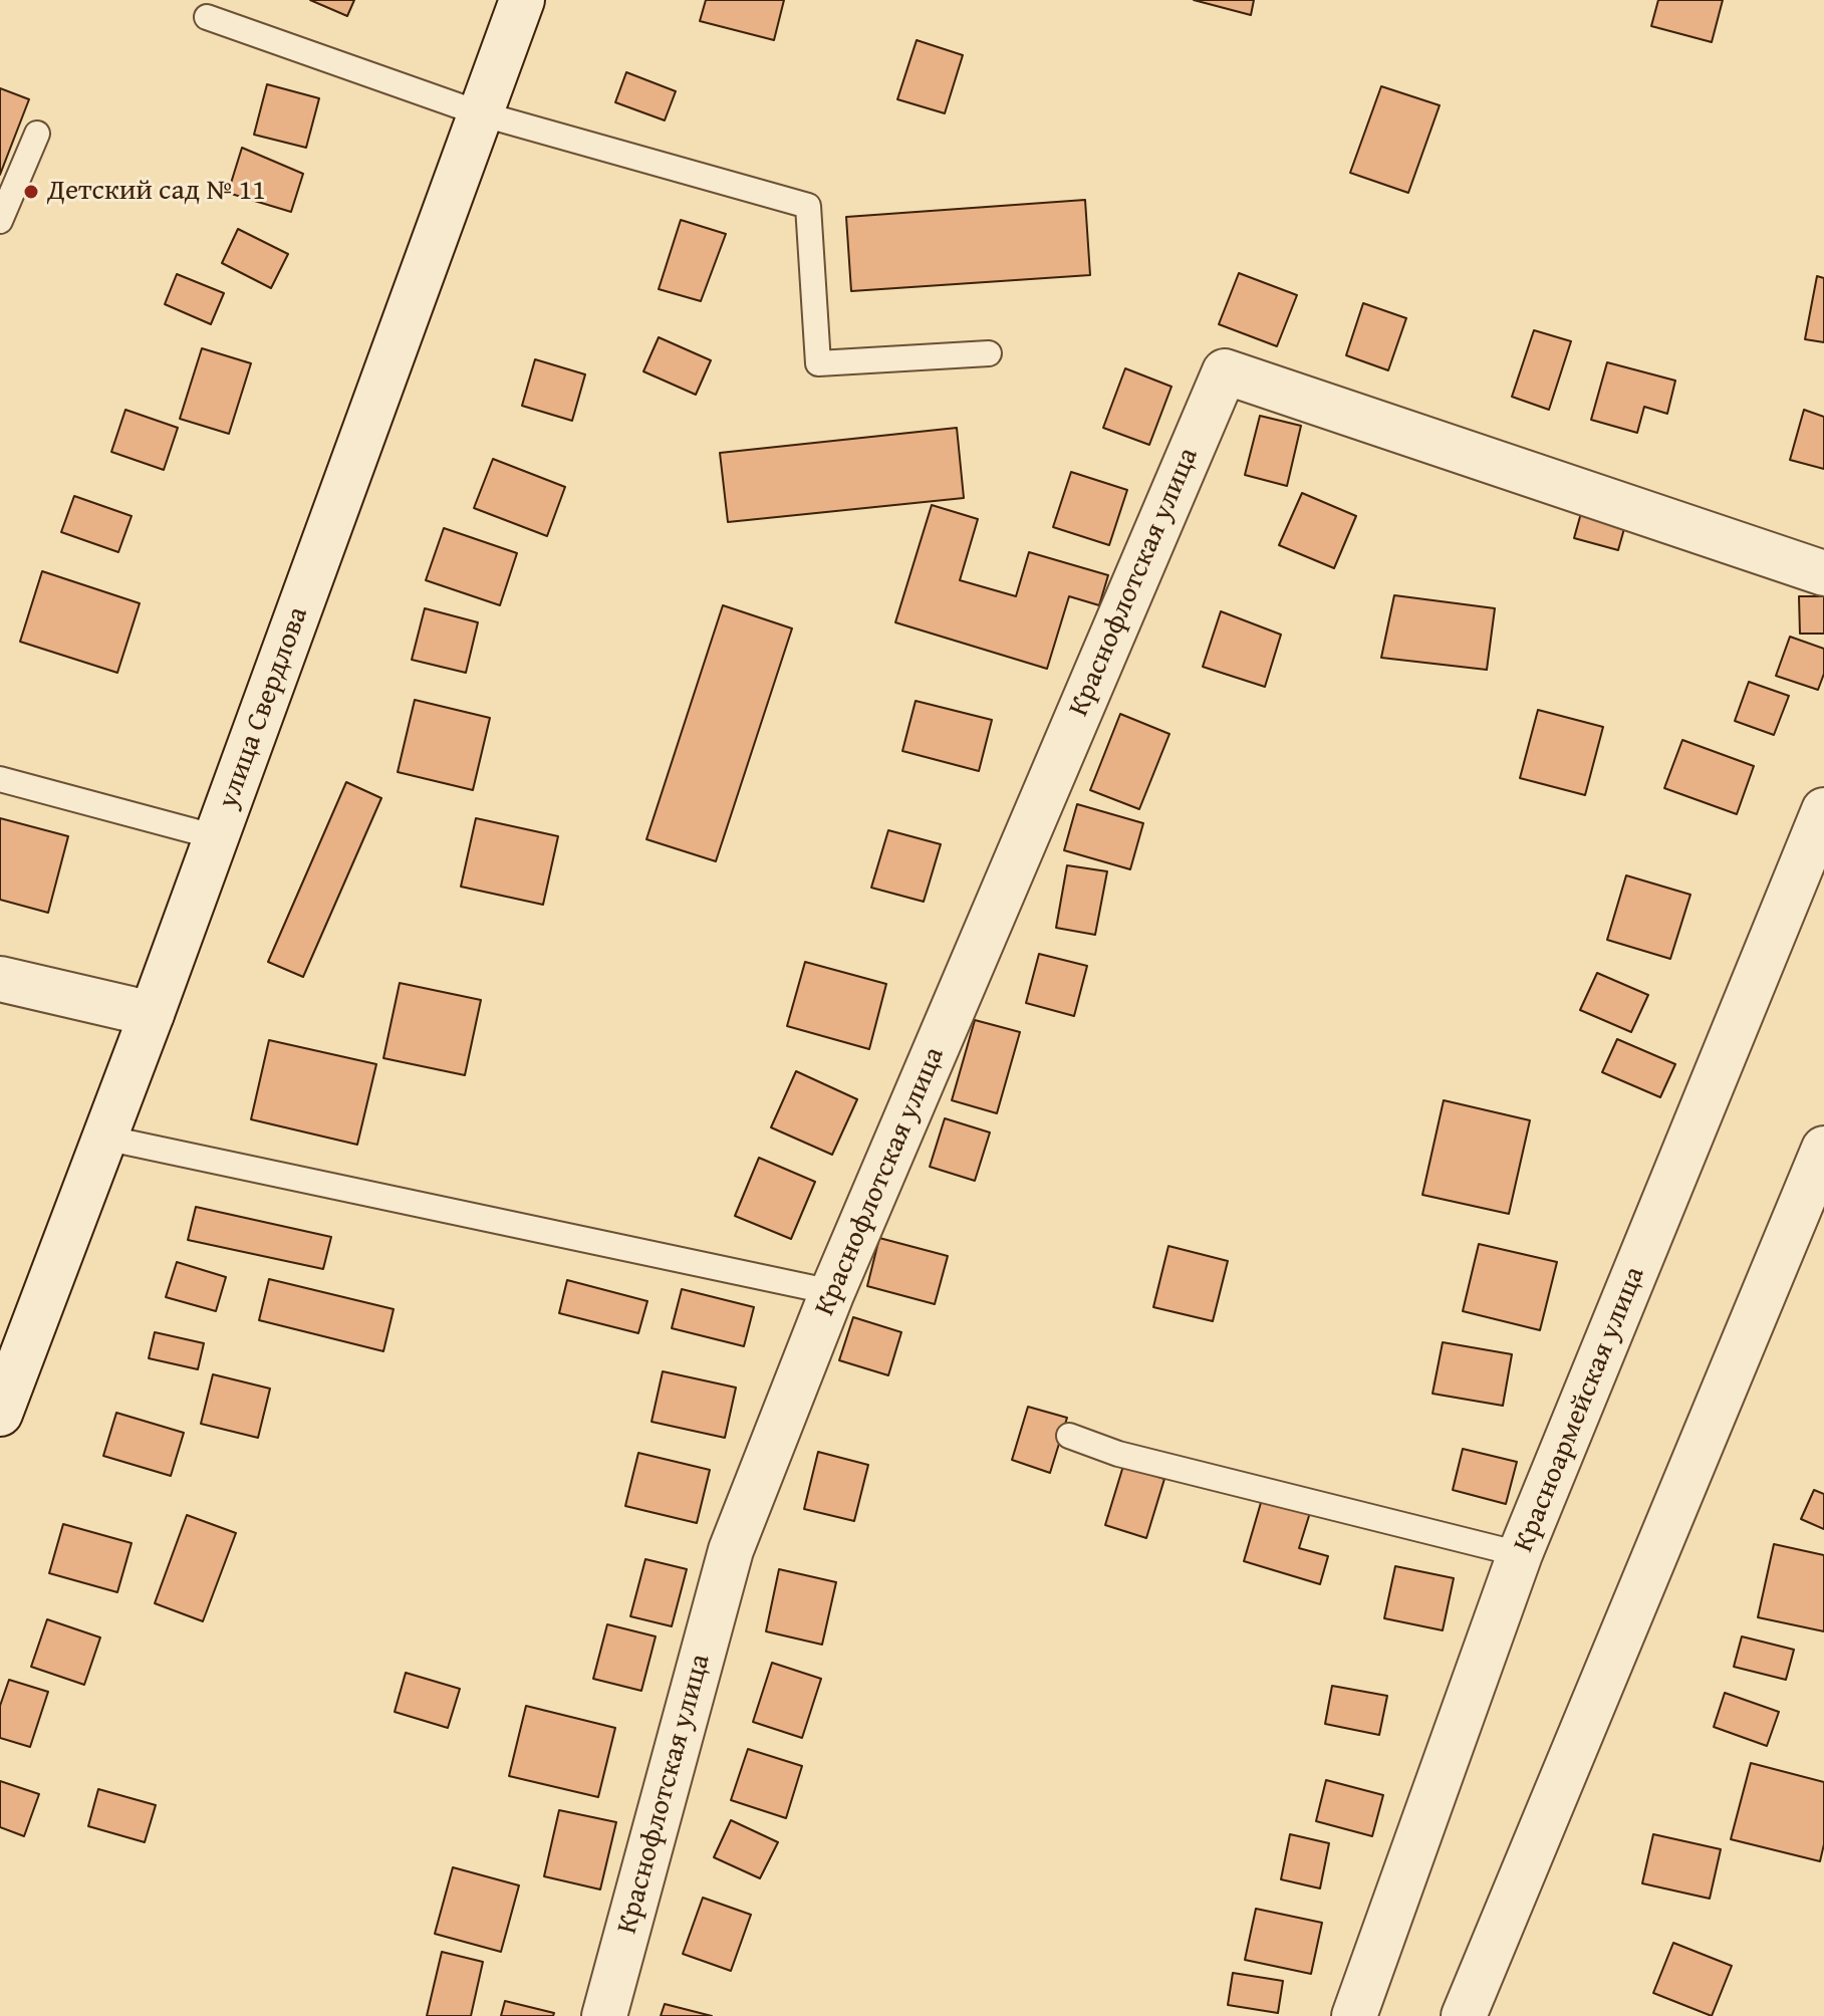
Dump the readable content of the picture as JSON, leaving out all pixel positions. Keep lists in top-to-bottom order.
{
  "streets": {
    "street": ["Краснофлотская улица", "улица Свердлова", "Красноармейская улица"]
  },
  "places": ["Детский сад № 11"]
}
